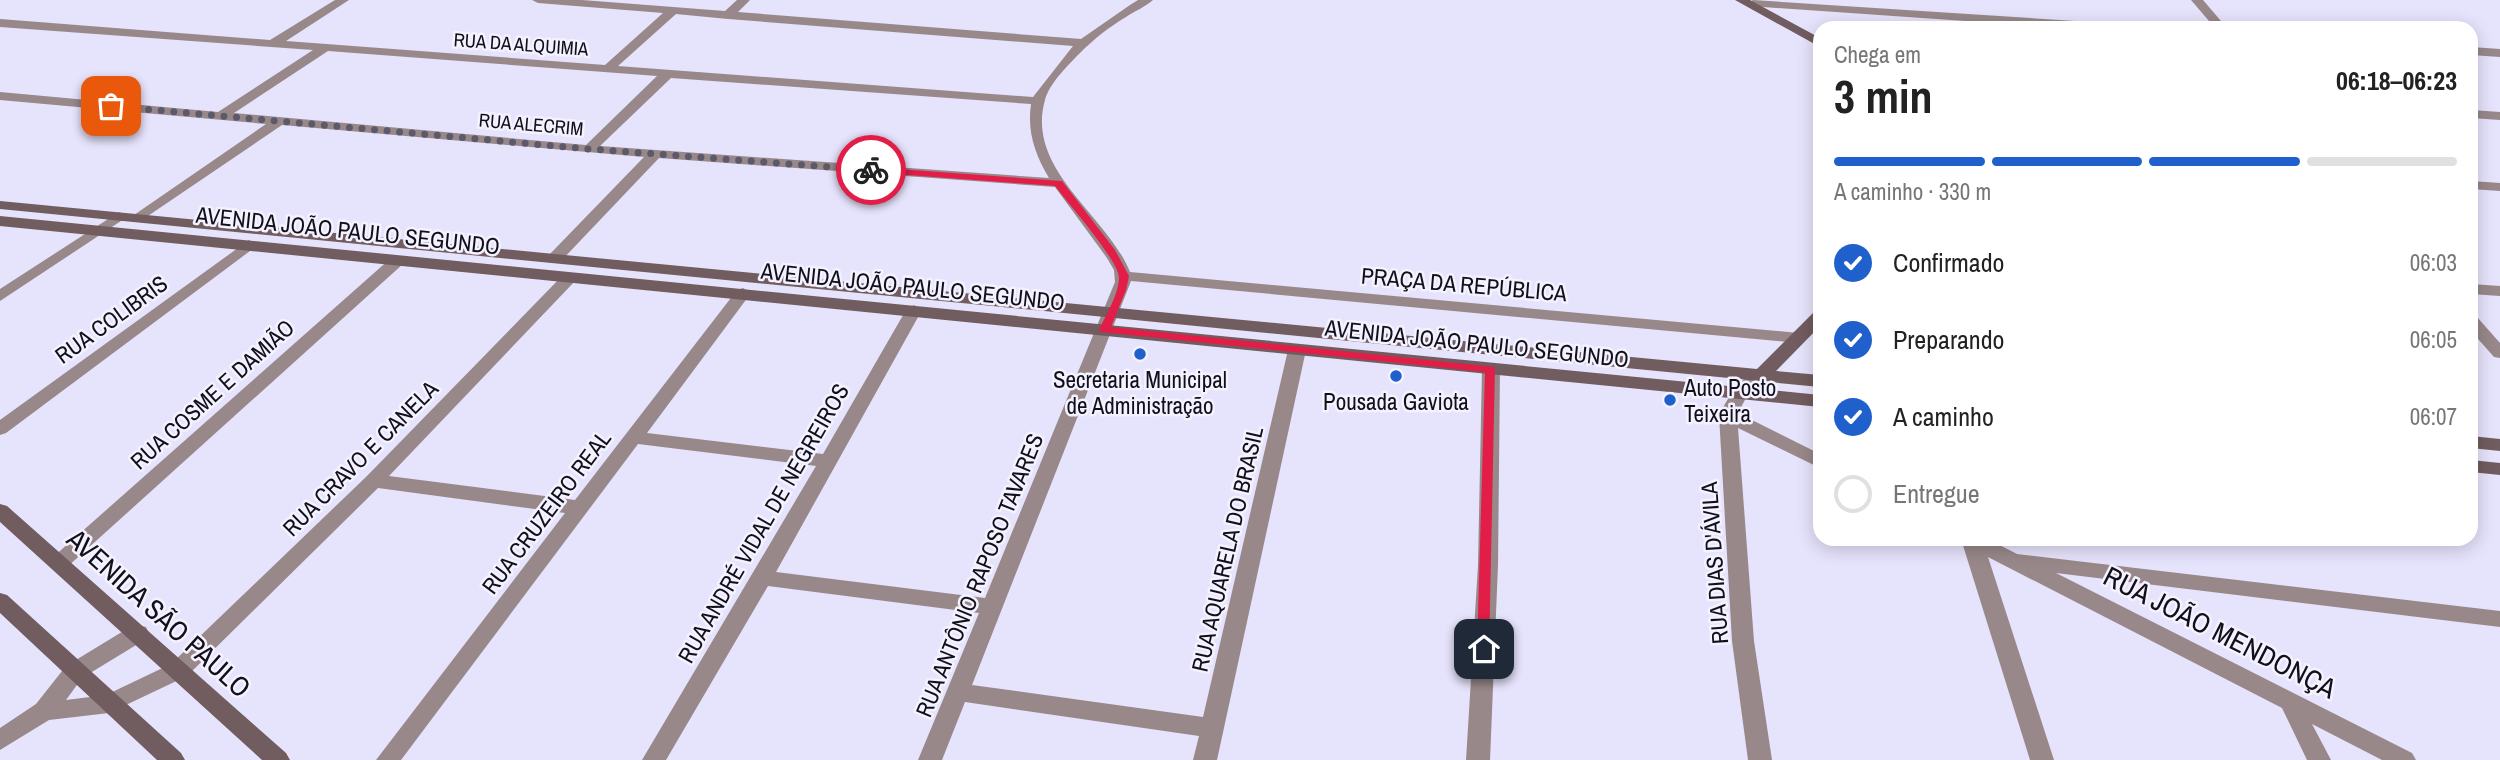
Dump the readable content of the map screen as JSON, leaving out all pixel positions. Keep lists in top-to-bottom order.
{
  "streets": {
    "main road": ["AVENIDA JOÃO PAULO SEGUNDO", "AVENIDA SÃO PAULO"],
    "street": [
      "RUA DA ALQUIMIA",
      "RUA ALECRIM",
      "PRAÇA DA REPÚBLICA",
      "RUA COLIBRIS",
      "RUA COSME E DAMIÃO",
      "RUA CRAVO E CANELA",
      "RUA CRUZEIRO REAL",
      "RUA ANDRÉ VIDAL DE NEGREIROS",
      "RUA AQUARELA DO BRASIL",
      "RUA DIAS D'ÁVILA",
      "RUA ANTÔNIO RAPOSO TAVARES",
      "RUA JOÃO MENDONÇA"
    ]
  },
  "crossings": [
    ["AVENIDA JOÃO PAULO SEGUNDO", "RUA COLIBRIS"],
    ["AVENIDA JOÃO PAULO SEGUNDO", "RUA COSME E DAMIÃO"],
    ["AVENIDA JOÃO PAULO SEGUNDO", "RUA CRAVO E CANELA"],
    ["AVENIDA JOÃO PAULO SEGUNDO", "RUA CRUZEIRO REAL"],
    ["AVENIDA JOÃO PAULO SEGUNDO", "RUA ANDRÉ VIDAL DE NEGREIROS"],
    ["AVENIDA JOÃO PAULO SEGUNDO", "RUA AQUARELA DO BRASIL"],
    ["AVENIDA JOÃO PAULO SEGUNDO", "RUA ANTÔNIO RAPOSO TAVARES"],
    ["RUA COSME E DAMIÃO", "AVENIDA SÃO PAULO"],
    ["RUA CRAVO E CANELA", "AVENIDA SÃO PAULO"]
  ],
  "places": ["Secretaria Municipal de Administração", "Pousada Gaviota", "Auto Posto Teixeira"],
  "page": {
    "heading": ["3 min", "Chega em", "06:18–06:23"],
    "bar": "A caminho · 330 m",
    "list": [
      ["Confirmado", "06:03"],
      ["Preparando", "06:05"],
      ["A caminho", "06:07"],
      "Entregue"
    ]
  }
}
